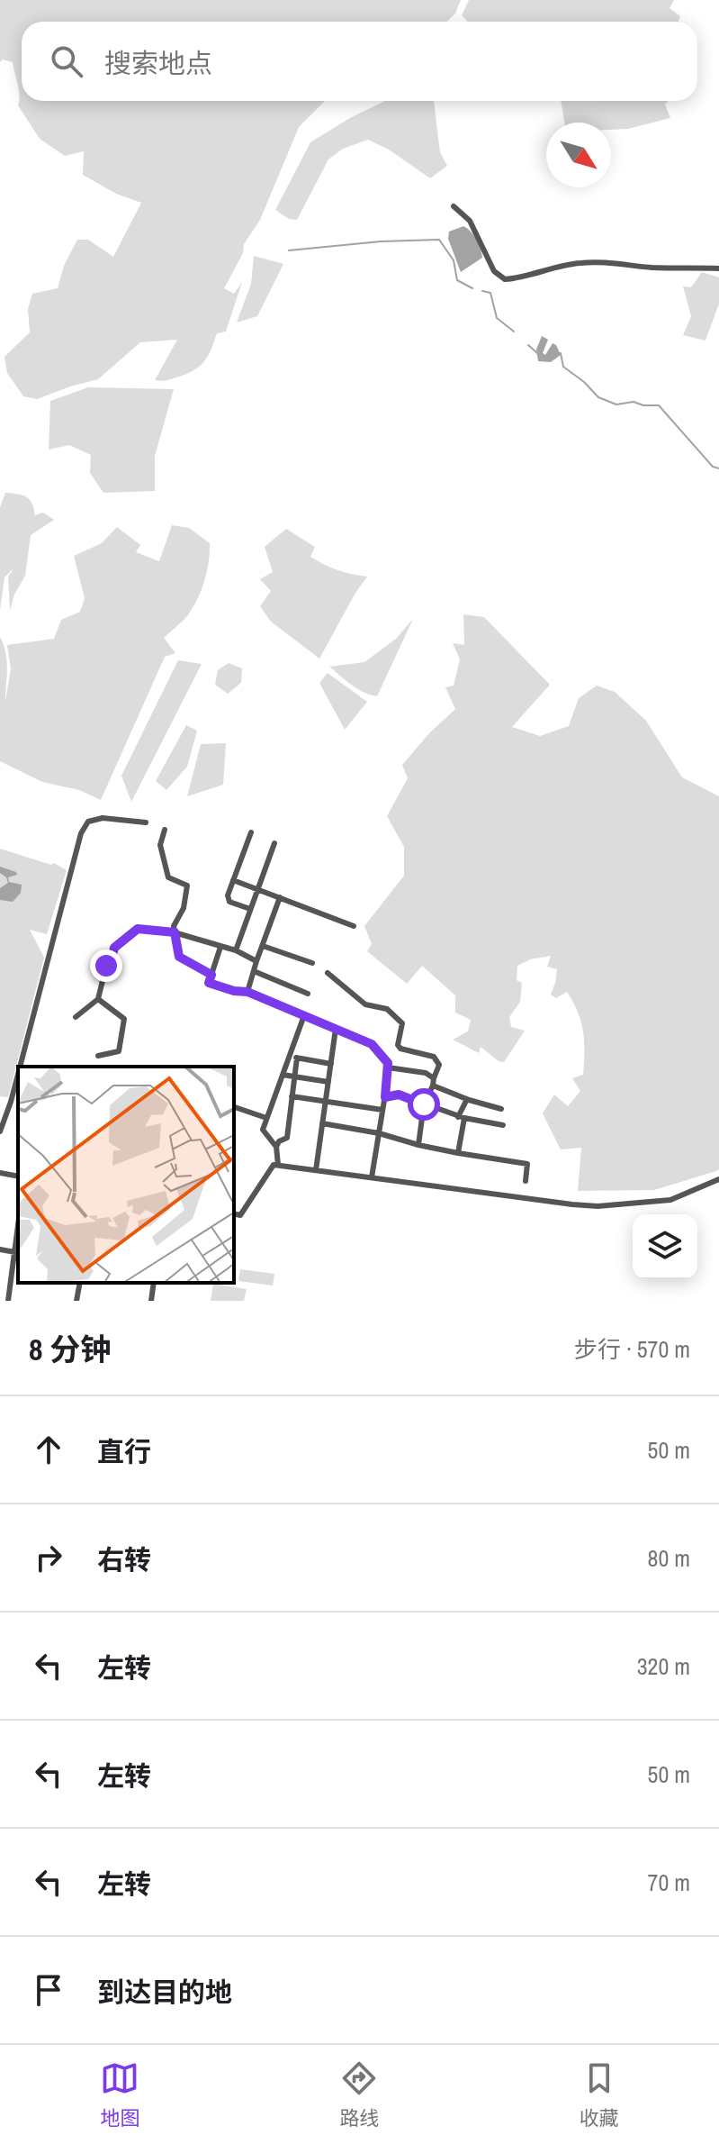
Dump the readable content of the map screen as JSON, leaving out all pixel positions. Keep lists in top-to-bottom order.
{
  "north": "bottom right",
  "page": {
    "search": "搜索地点",
    "heading": ["8 分钟", "步行 · 570 m"],
    "list": [
      ["直行", "50 m"],
      ["右转", "80 m"],
      ["左转", "320 m"],
      ["左转", "50 m"],
      ["左转", "70 m"],
      "到达目的地"
    ],
    "nav": ["地图", "路线", "收藏"]
  }
}
